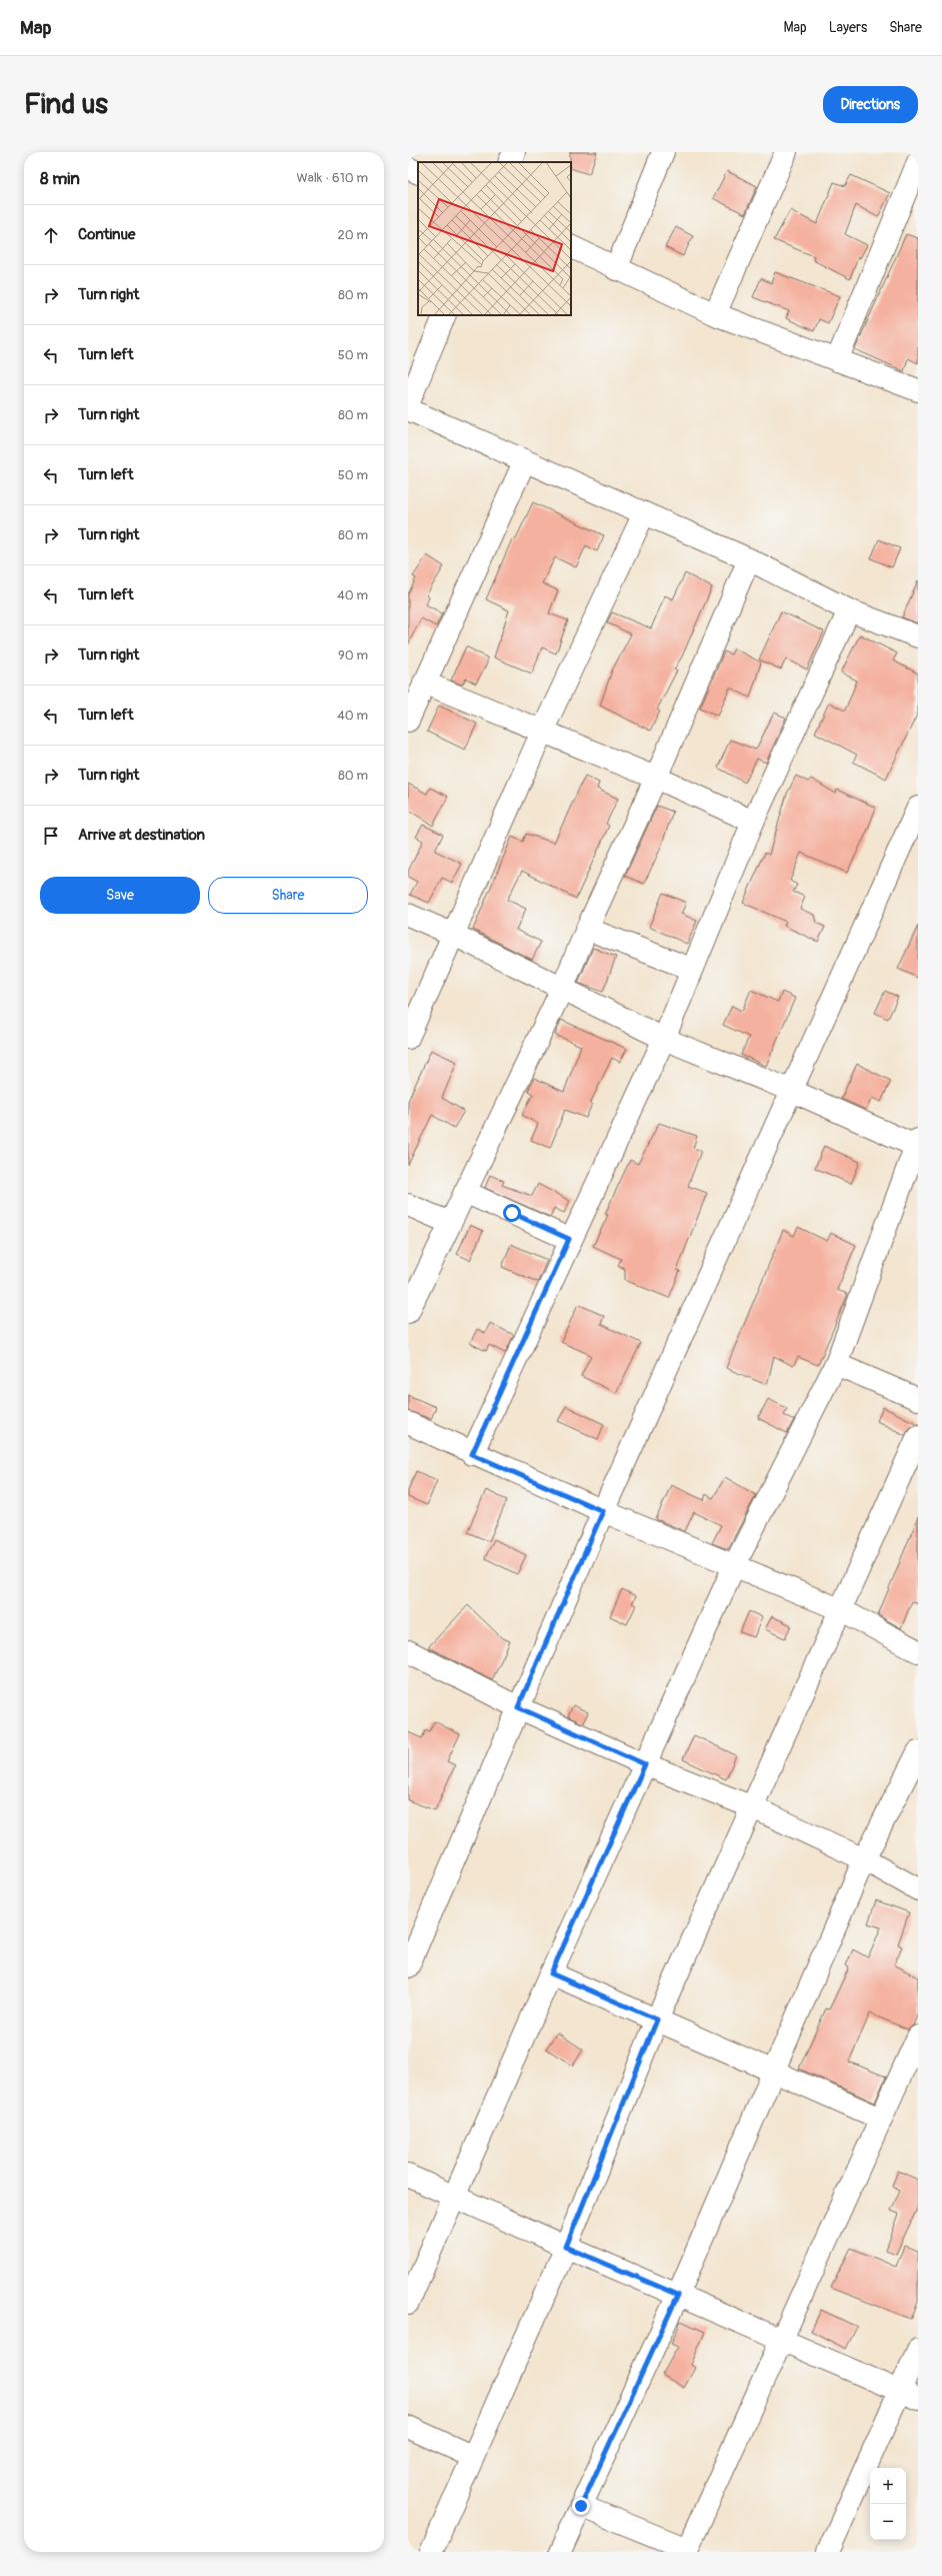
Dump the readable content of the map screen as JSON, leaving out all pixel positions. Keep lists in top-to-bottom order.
{
  "page": {
    "header": "Map",
    "nav": ["Map", "Layers", "Share"],
    "buttons": [
      "Directions",
      ["Save", "Share"]
    ],
    "title": "Find us",
    "heading": ["8 min", "Walk · 610 m"],
    "list": [
      ["Continue", "20 m"],
      ["Turn right", "80 m"],
      ["Turn left", "50 m"],
      ["Turn right", "80 m"],
      ["Turn left", "50 m"],
      ["Turn right", "80 m"],
      ["Turn left", "40 m"],
      ["Turn right", "90 m"],
      ["Turn left", "40 m"],
      ["Turn right", "80 m"],
      "Arrive at destination"
    ],
    "map_buttons": ["+", "−"]
  }
}
